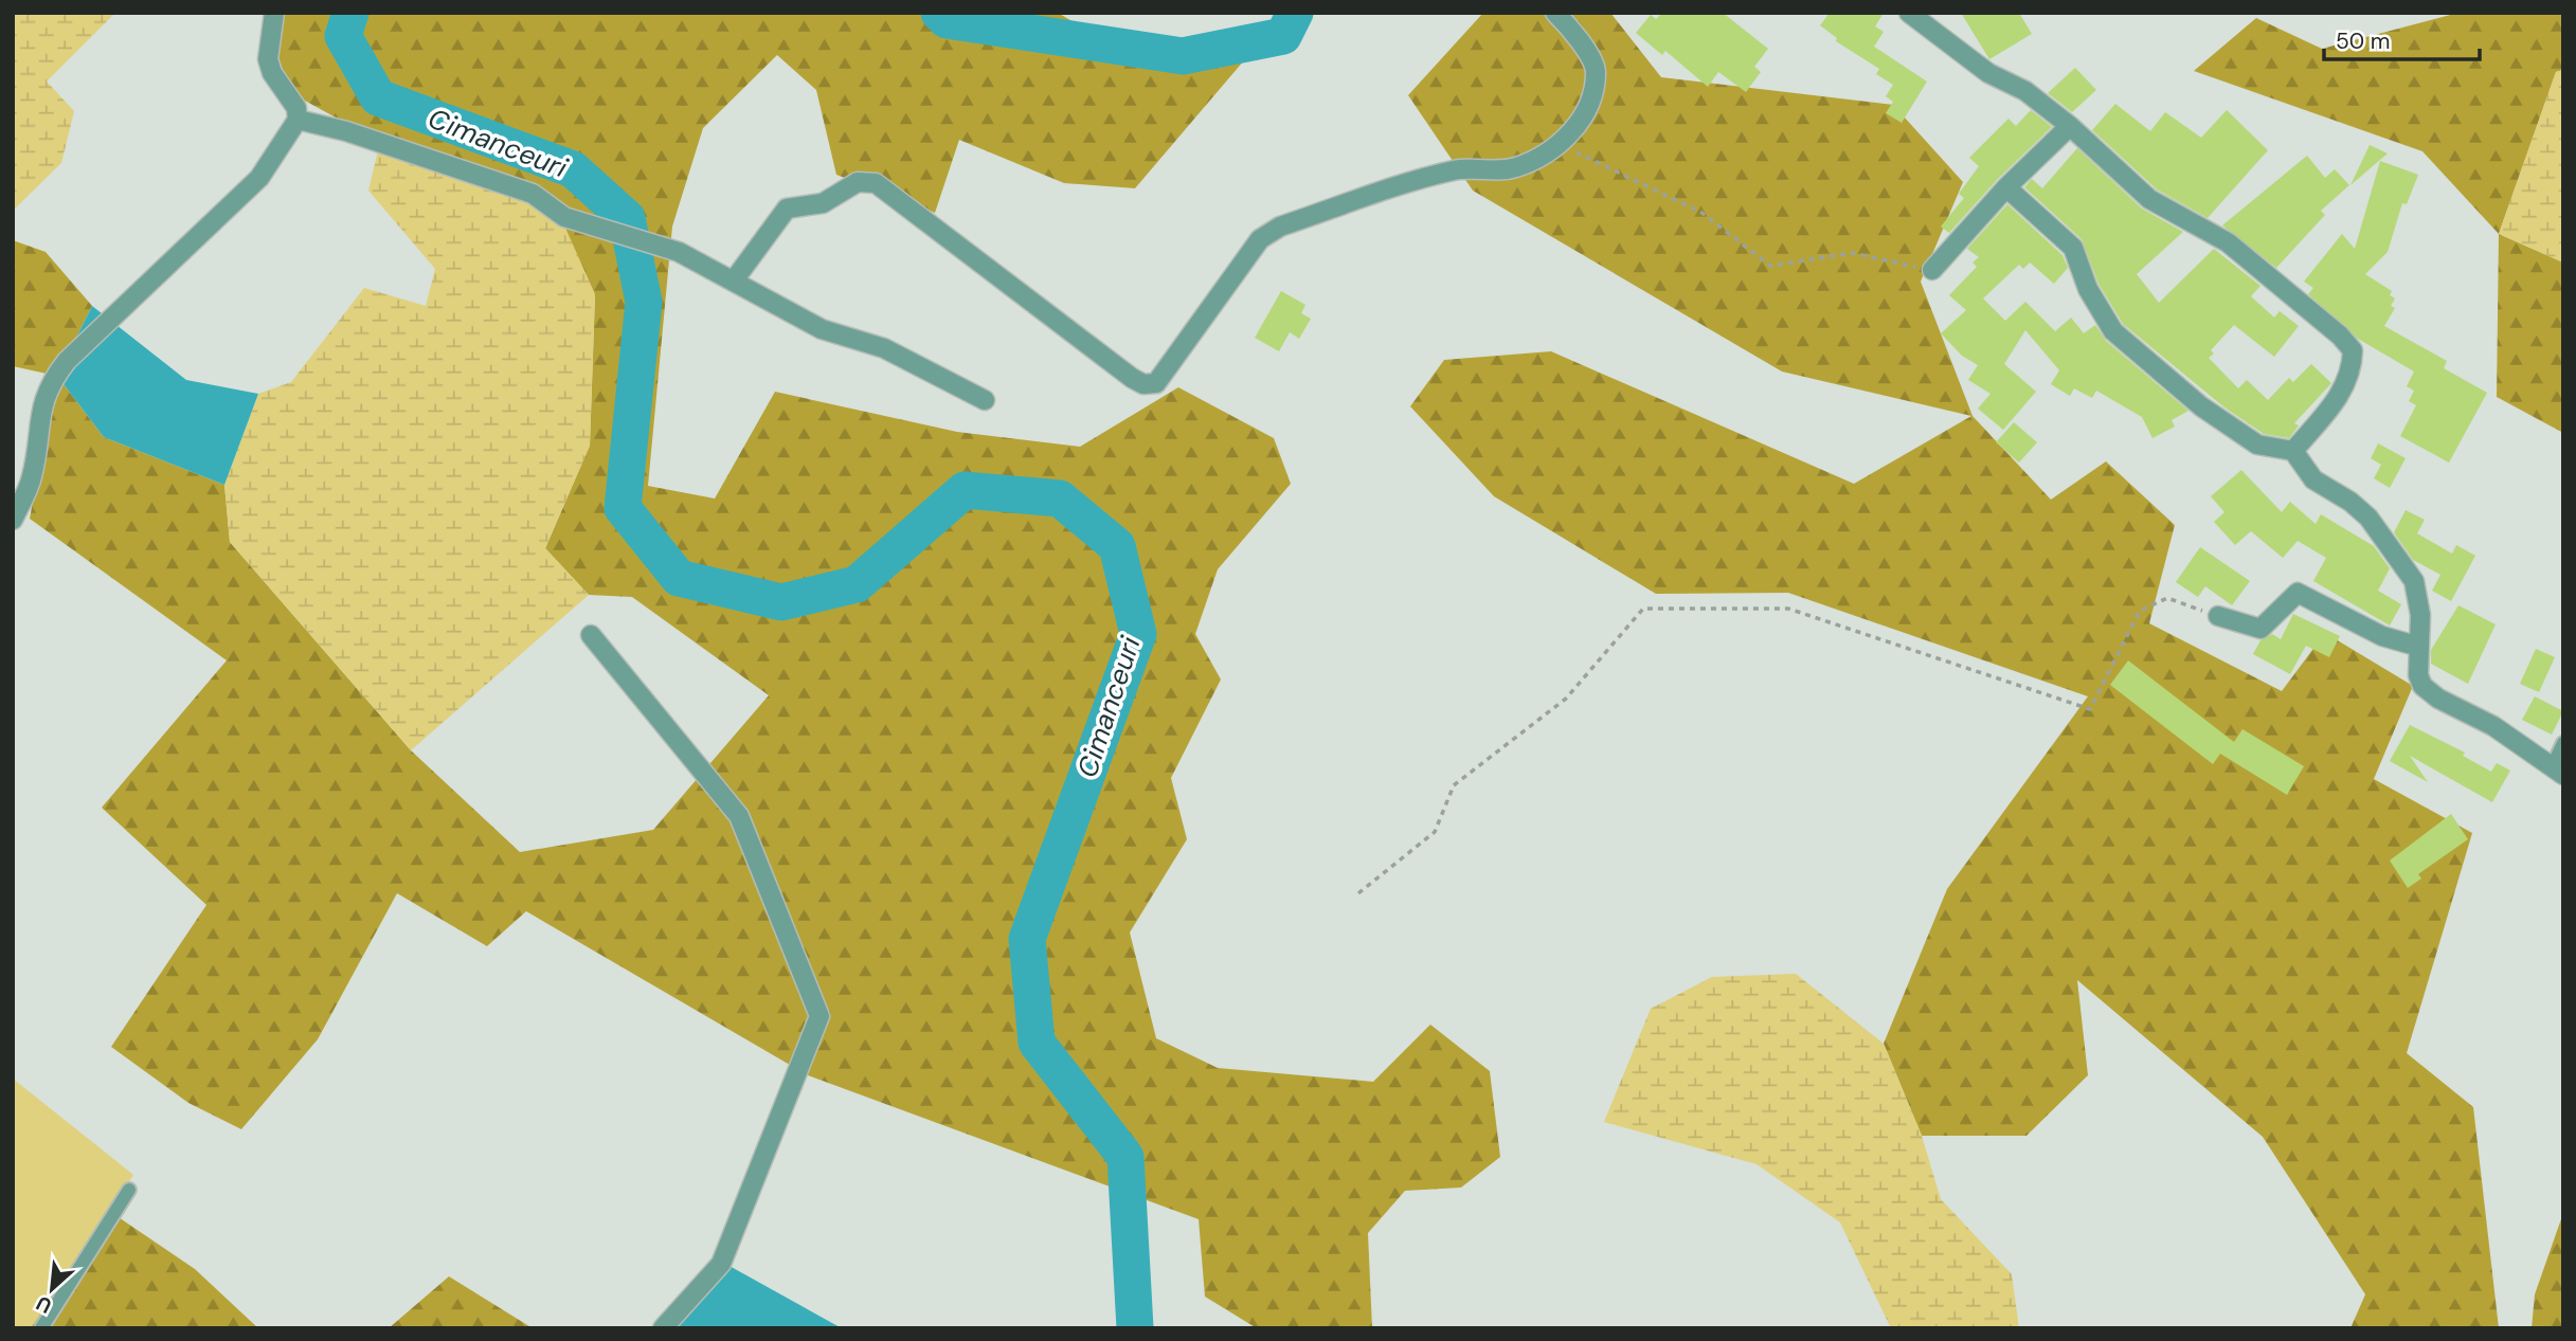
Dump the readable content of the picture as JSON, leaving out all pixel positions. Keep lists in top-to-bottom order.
{
  "water": ["Cimanceuri"],
  "scale_bar": "50 m",
  "north": "bottom left"
}
